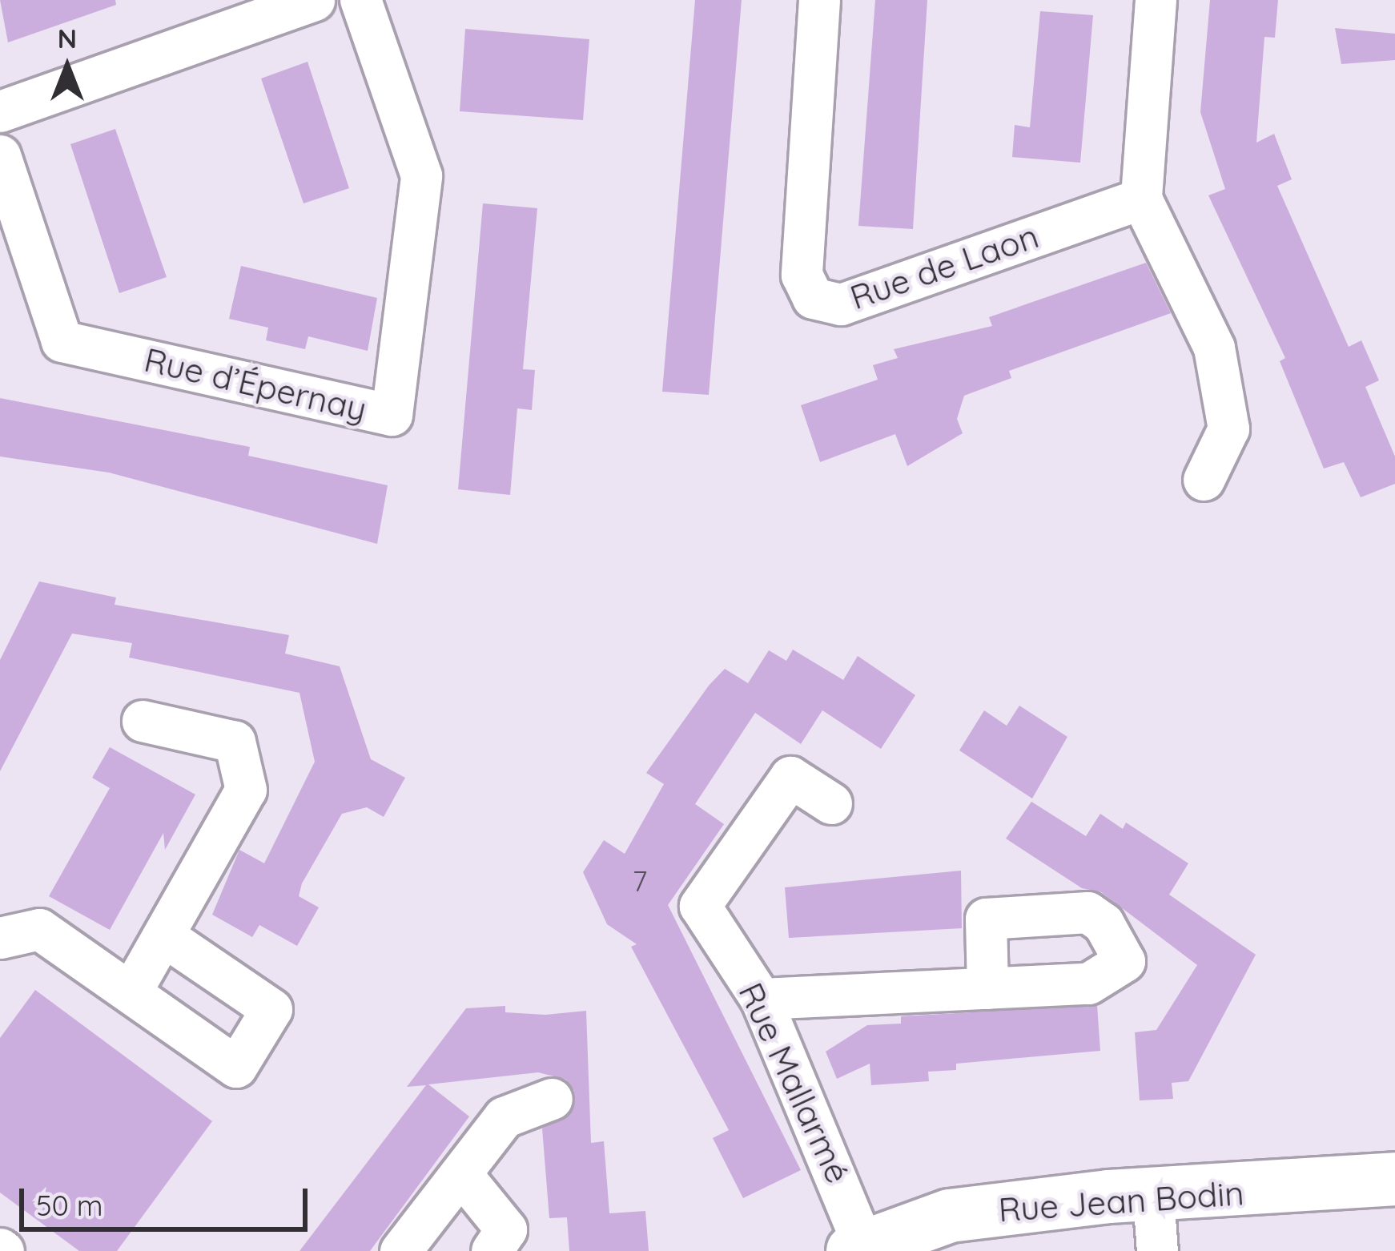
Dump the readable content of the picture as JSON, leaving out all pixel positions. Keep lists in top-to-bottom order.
{
  "streets": {
    "street": [
      "Rue de Laon",
      "Rue d’Épernay",
      "Rue Mallarmé",
      "Rue Jean Bodin"
    ]
  },
  "crossings": [
    ["Rue Mallarmé", "Rue Jean Bodin"]
  ],
  "house_numbers": ["7"],
  "scale_bar": "50 m",
  "north": "top"
}
